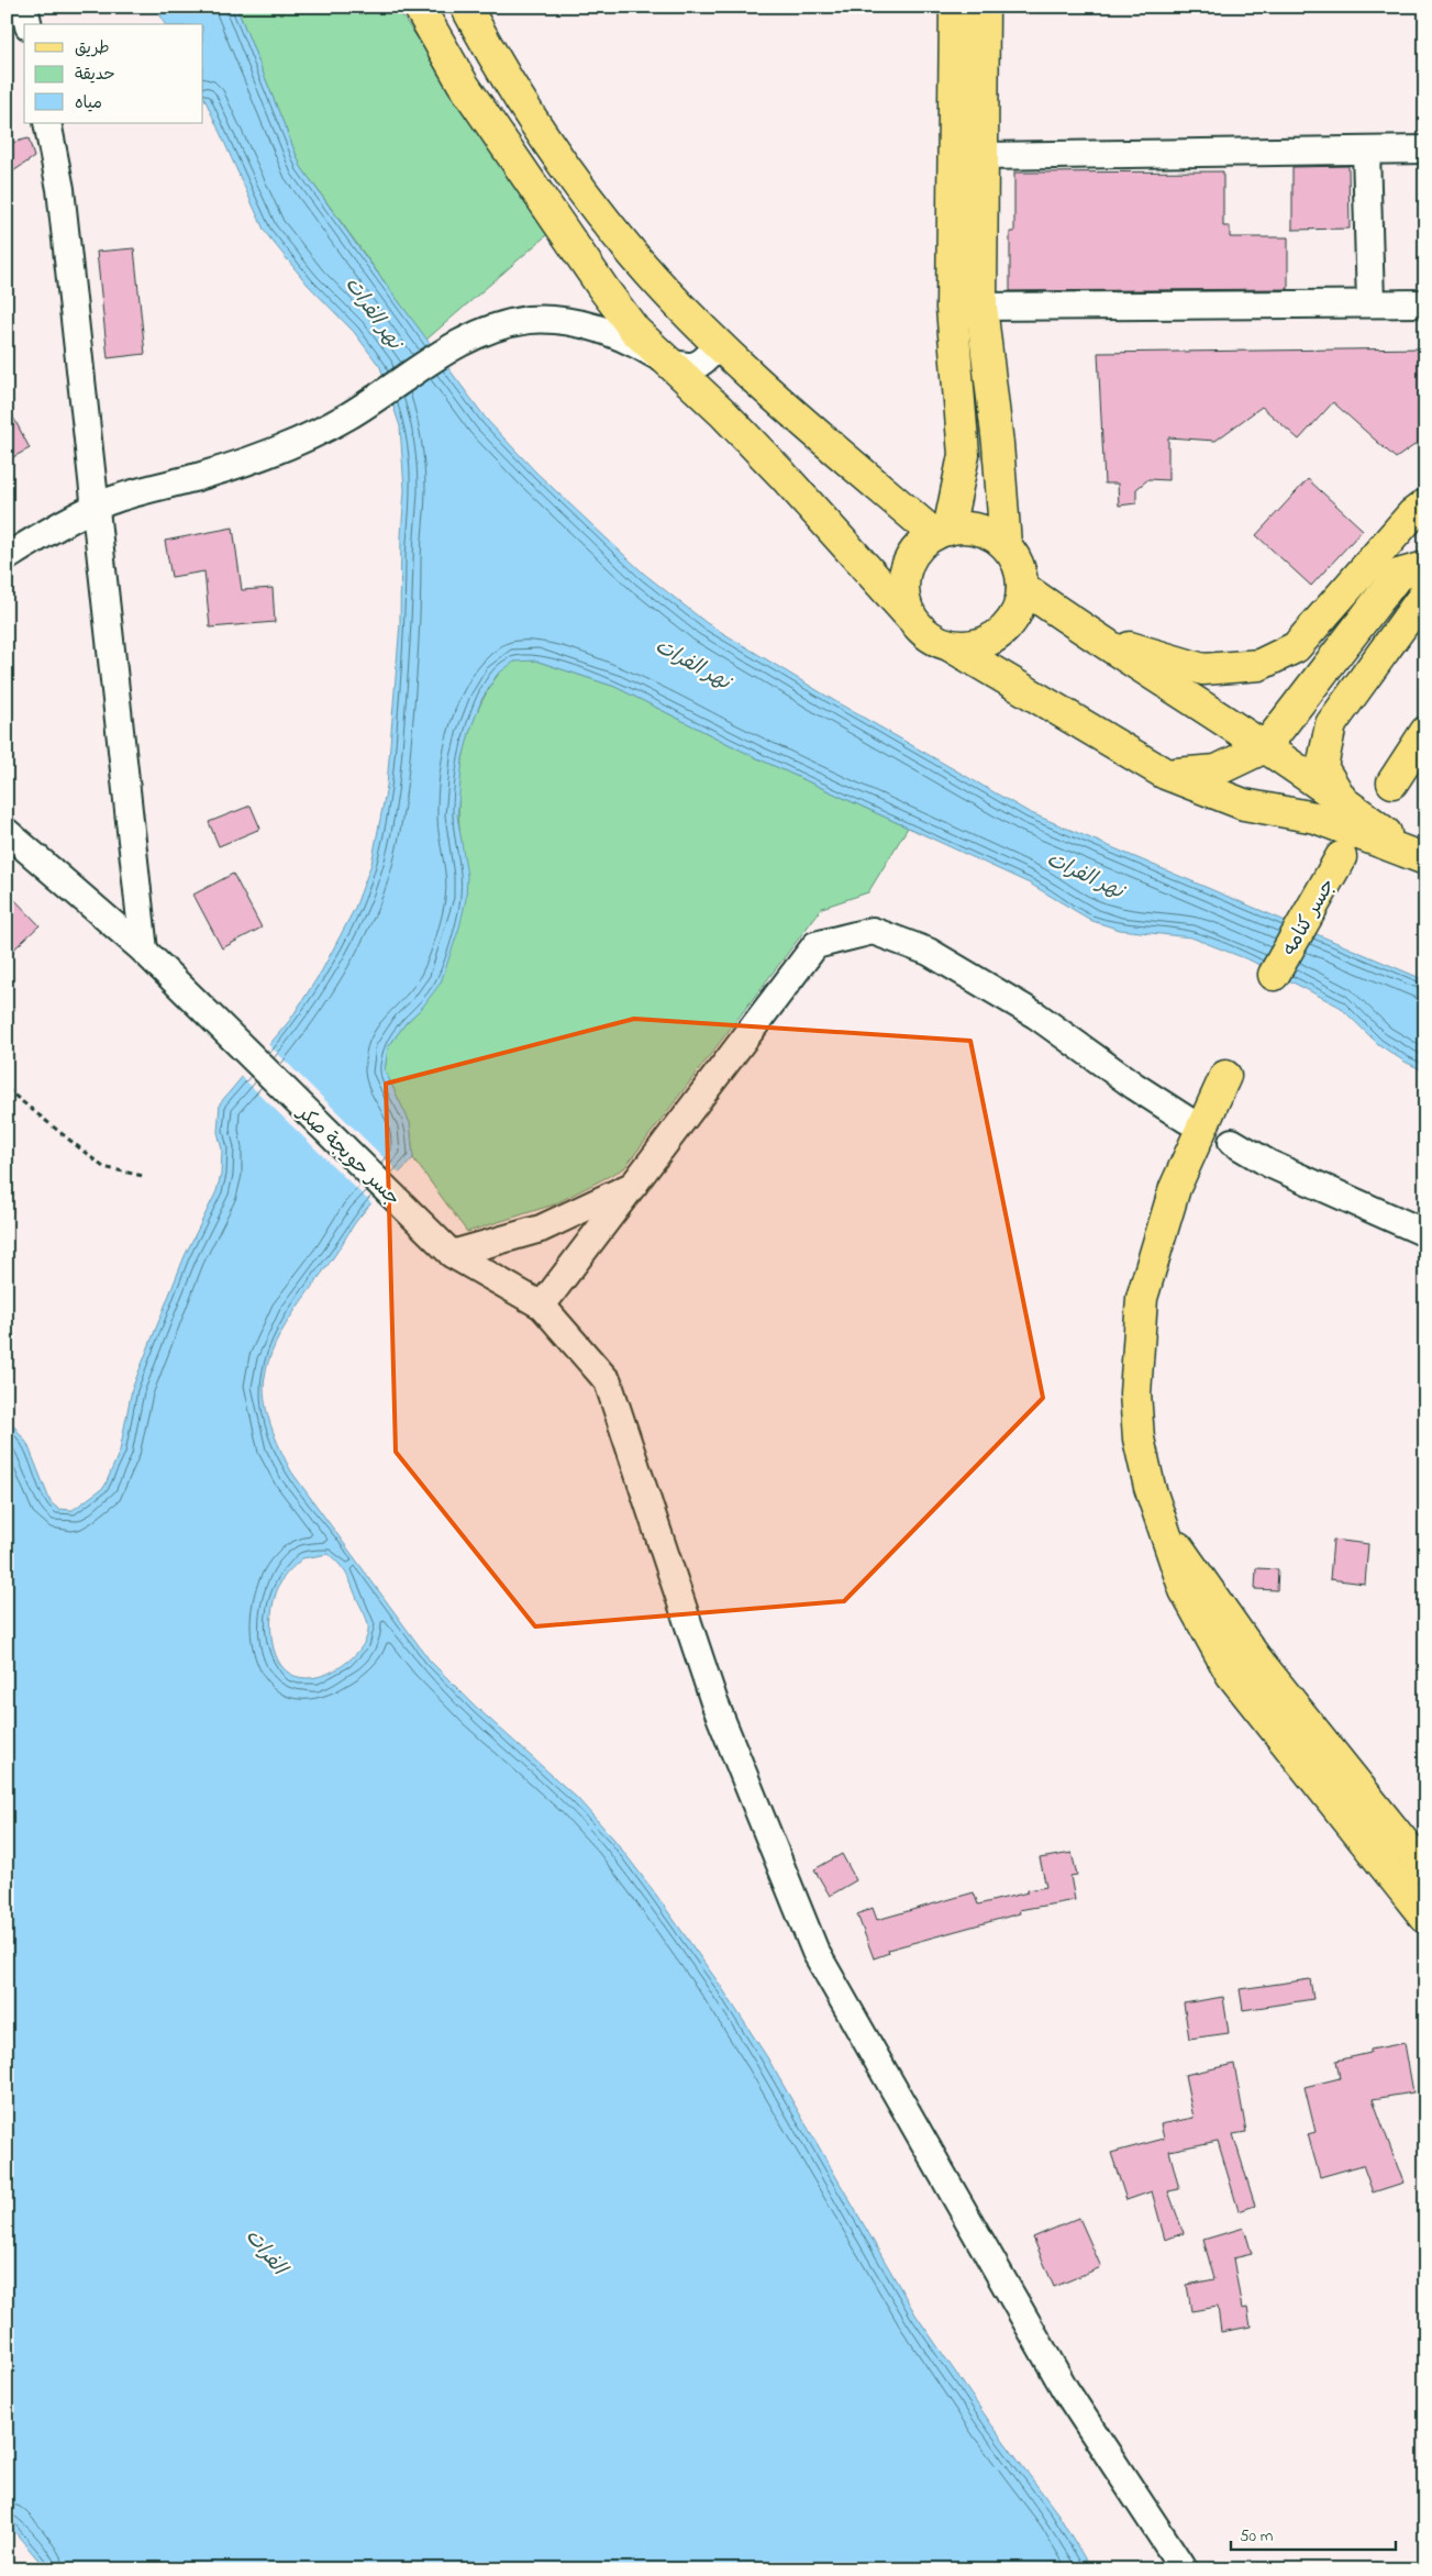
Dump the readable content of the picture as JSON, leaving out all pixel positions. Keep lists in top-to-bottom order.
{
  "streets": {
    "main road": ["جسر كنامه"],
    "street": ["جسر حويجة صكر"]
  },
  "water": ["نهر الفرات", "الفرات"],
  "legend": ["طريق", "حديقة", "مياه"],
  "scale_bar": "50 m"
}
